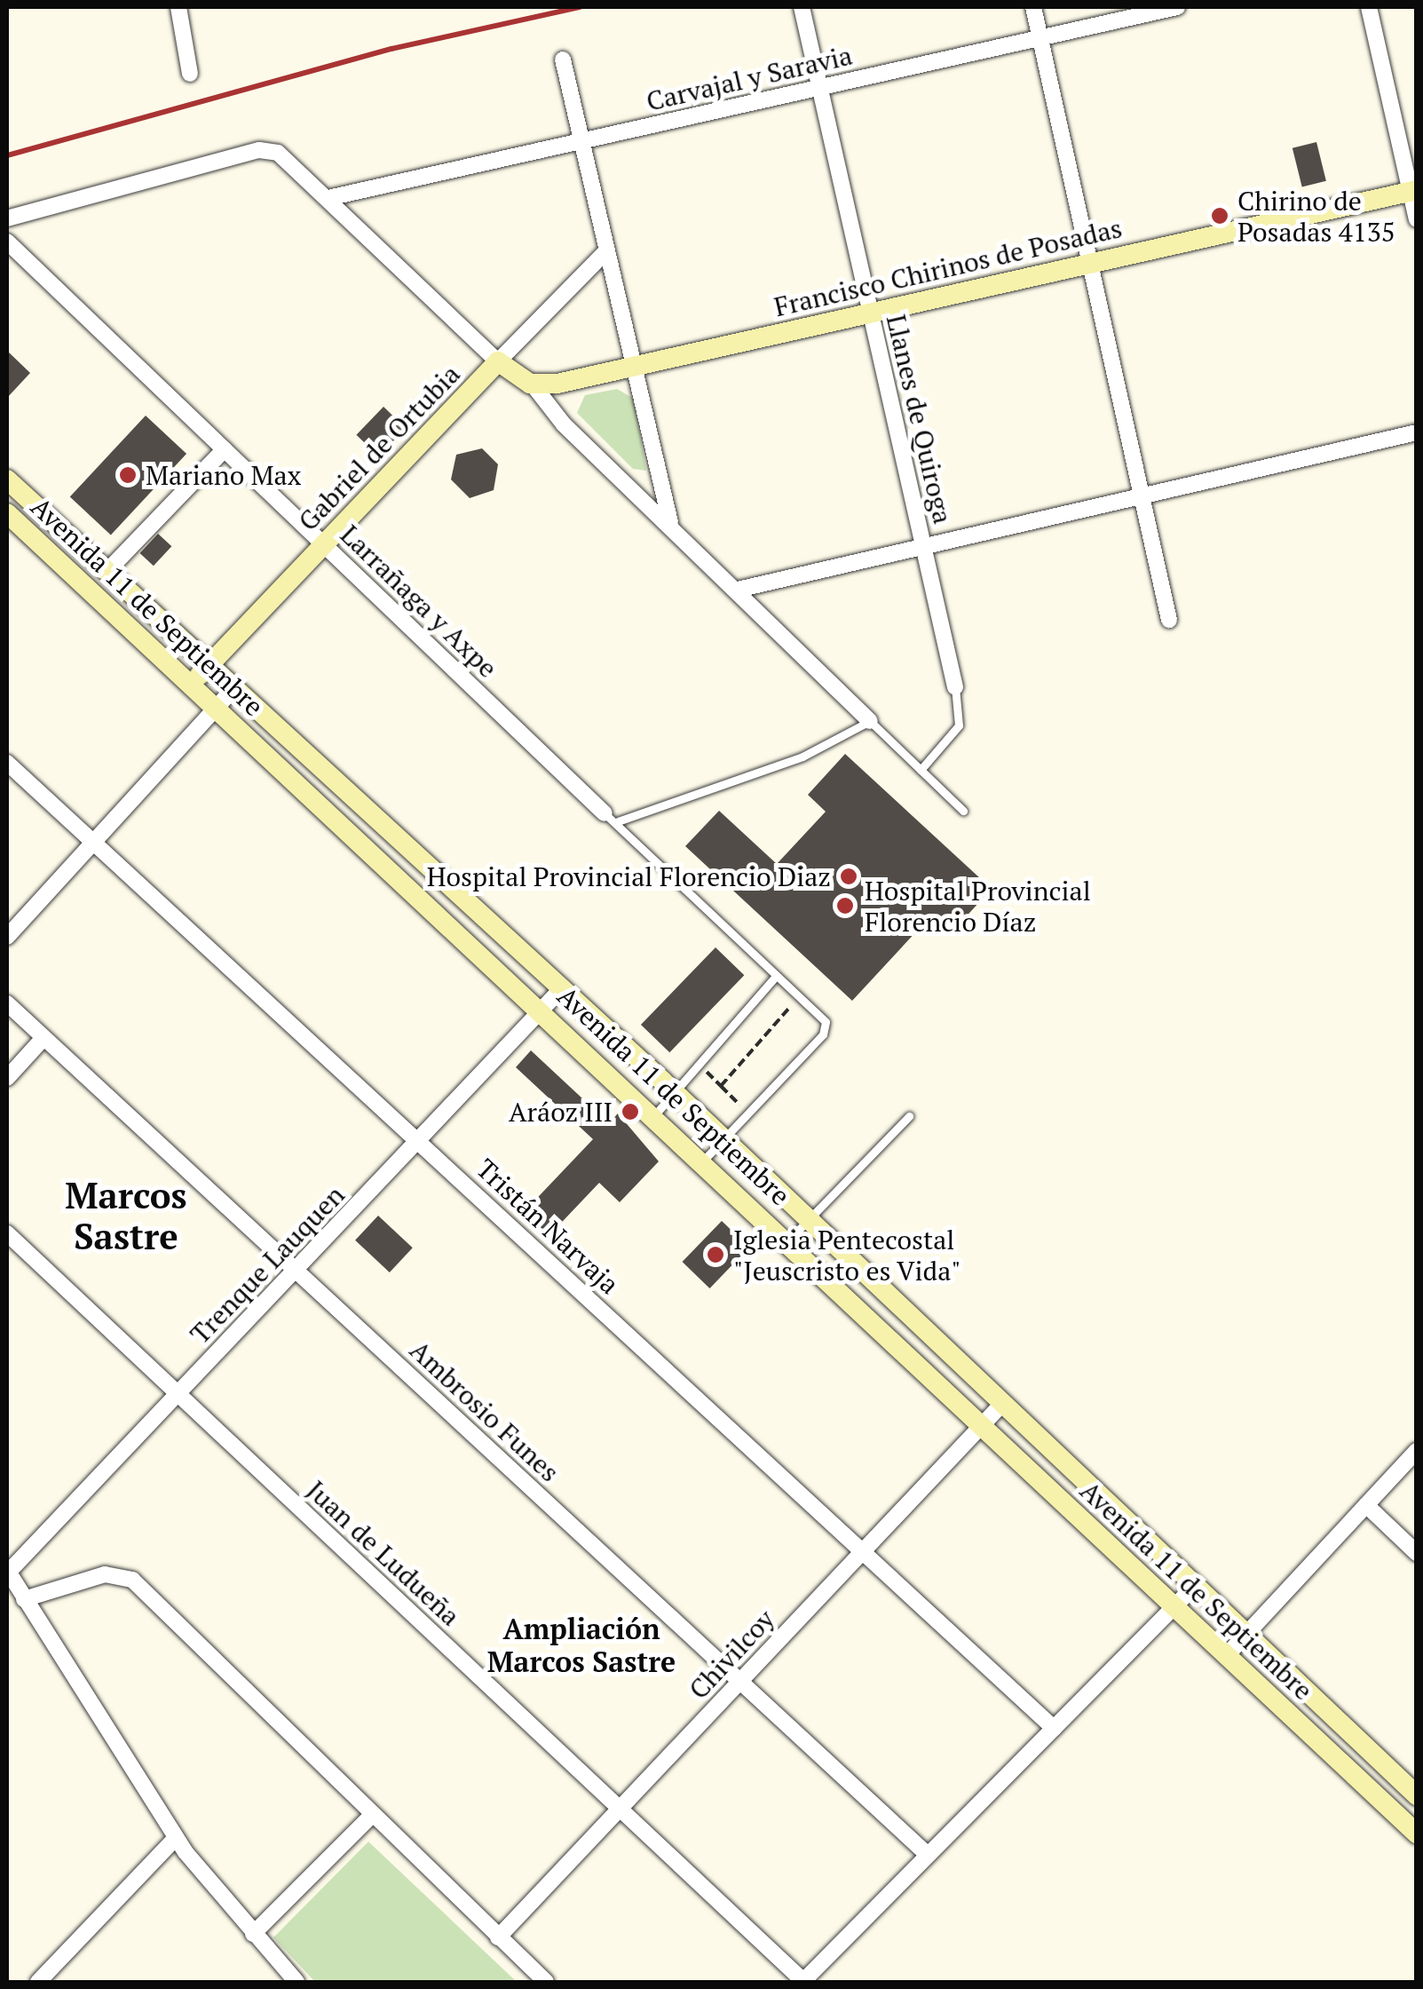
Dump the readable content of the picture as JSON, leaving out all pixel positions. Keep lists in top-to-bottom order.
{
  "streets": {
    "main road": ["Francisco Chirinos de Posadas", "Gabriel de Ortubia", "Avenida 11 de Septiembre"],
    "street": [
      "Carvajal y Saravia",
      "Llanes de Quiroga",
      "Larrañaga y Axpe",
      "Tristán Narvaja",
      "Trenque Lauquen",
      "Ambrosio Funes",
      "Juan de Ludueña",
      "Chivilcoy"
    ]
  },
  "crossings": [
    ["Carvajal y Saravia", "Llanes de Quiroga"],
    ["Francisco Chirinos de Posadas", "Llanes de Quiroga"],
    ["Gabriel de Ortubia", "Larrañaga y Axpe"],
    ["Gabriel de Ortubia", "Avenida 11 de Septiembre"],
    ["Avenida 11 de Septiembre", "Trenque Lauquen"],
    ["Avenida 11 de Septiembre", "Chivilcoy"],
    ["Tristán Narvaja", "Trenque Lauquen"],
    ["Tristán Narvaja", "Chivilcoy"],
    ["Trenque Lauquen", "Ambrosio Funes"],
    ["Trenque Lauquen", "Juan de Ludueña"],
    ["Ambrosio Funes", "Chivilcoy"],
    ["Juan de Ludueña", "Chivilcoy"]
  ],
  "districts": ["Marcos Sastre", "Ampliación Marcos Sastre"],
  "places": [
    "Chirino de Posadas 4135",
    "Mariano Max",
    "Hospital Provincial Florencio Diaz",
    "Hospital Provincial Florencio Díaz",
    "Aráoz III",
    "Iglesia Pentecostal \"Jeuscristo es Vida\""
  ]
}
